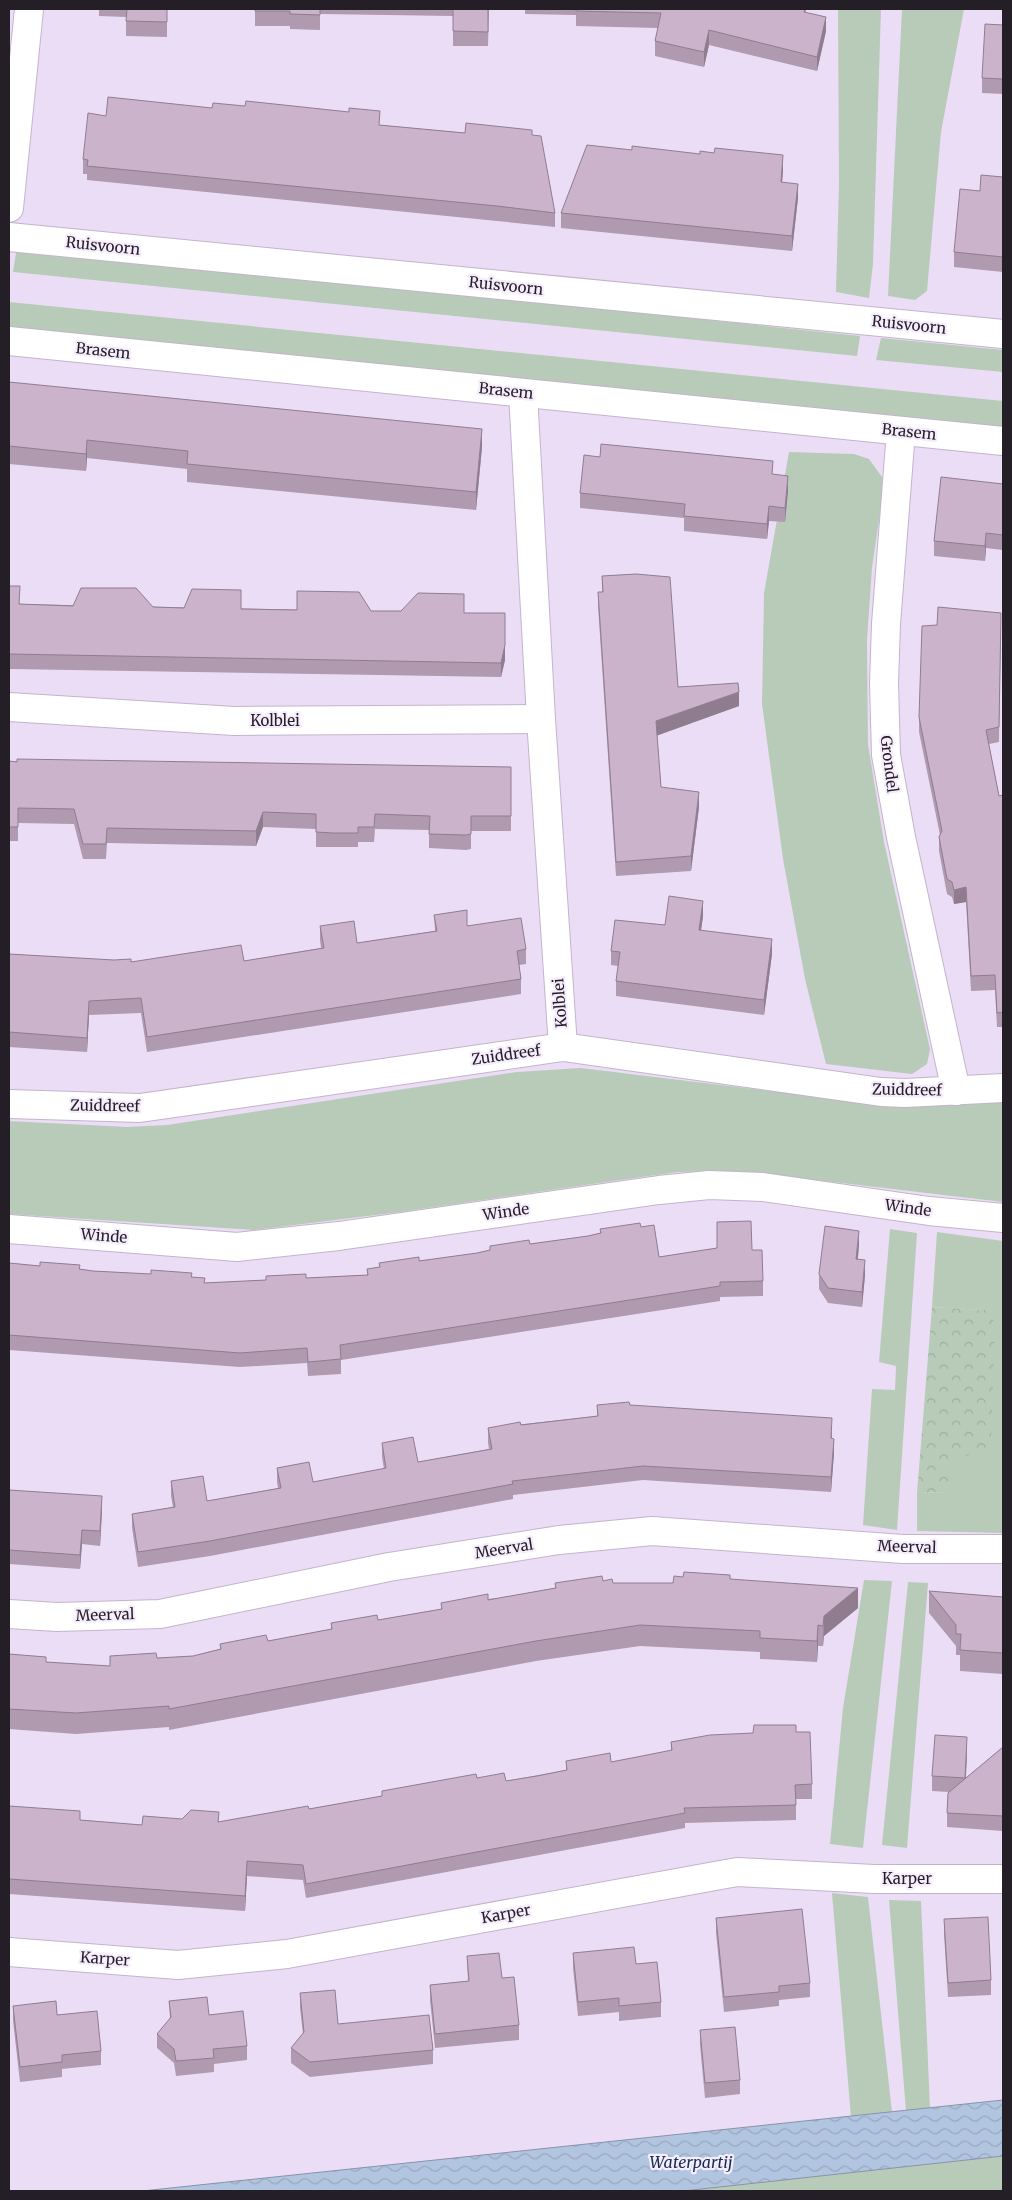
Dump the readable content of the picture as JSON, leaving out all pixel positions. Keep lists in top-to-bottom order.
{
  "streets": {
    "street": [
      "Ruisvoorn",
      "Brasem",
      "Kolblei",
      "Grondel",
      "Zuiddreef",
      "Winde",
      "Meerval",
      "Karper"
    ]
  },
  "crossings": [
    ["Brasem", "Kolblei"],
    ["Brasem", "Grondel"],
    ["Kolblei", "Zuiddreef"],
    ["Grondel", "Zuiddreef"]
  ],
  "water": ["Waterpartij"]
}
